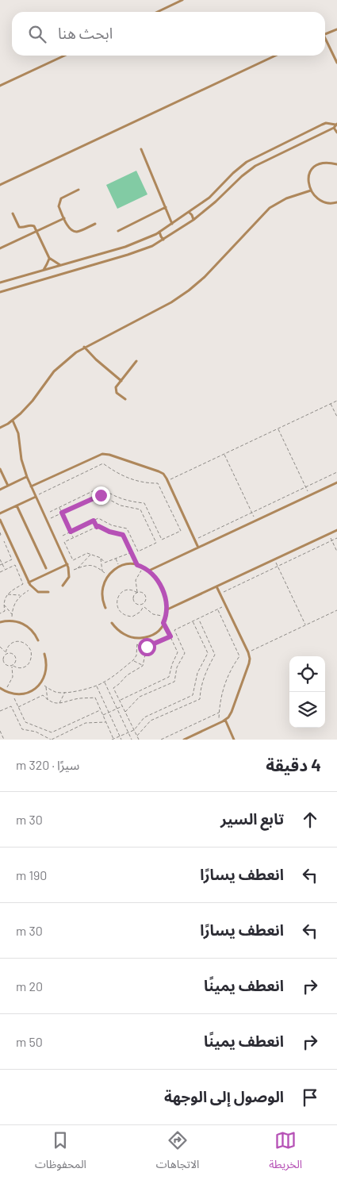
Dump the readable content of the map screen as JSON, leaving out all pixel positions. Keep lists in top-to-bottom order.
{
  "page": {
    "search": "ابحث هنا",
    "heading": ["4 دقيقة", "سيرًا · 320 m"],
    "list": [
      ["تابع السير", "30 m"],
      ["انعطف يسارًا", "190 m"],
      ["انعطف يسارًا", "30 m"],
      ["انعطف يمينًا", "20 m"],
      ["انعطف يمينًا", "50 m"],
      "الوصول إلى الوجهة"
    ],
    "nav": ["الخريطة", "الاتجاهات", "المحفوظات"]
  }
}
